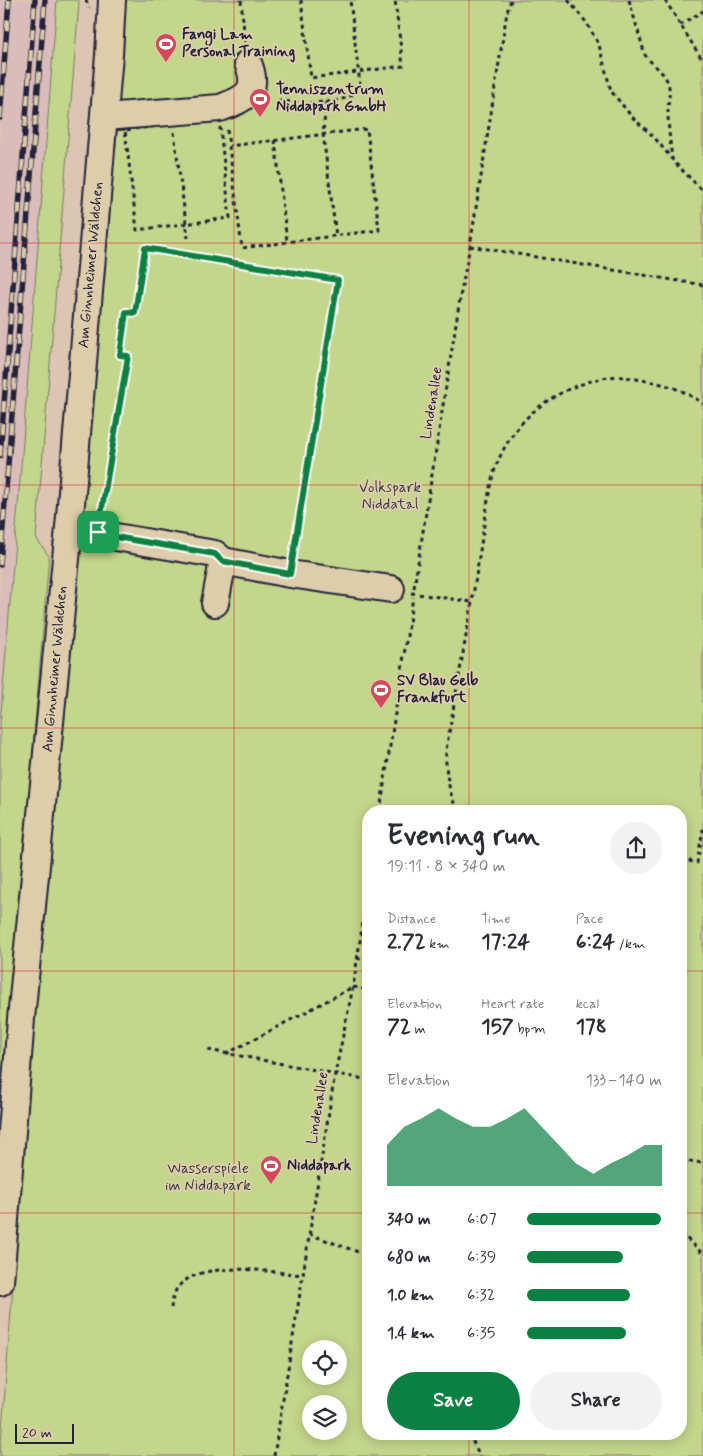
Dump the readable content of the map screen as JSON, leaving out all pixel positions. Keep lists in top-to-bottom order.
{
  "streets": {
    "street": ["Am Ginnheimer Wäldchen"],
    "path": ["Lindenallee"]
  },
  "parks": ["Volkspark Niddatal", "Wasserspiele im Niddapark"],
  "places": {
    "sports": [
      "Fangi Lam Personal Training",
      "Tenniszentrum Niddapark GmbH",
      "SV Blau Gelb Frankfurt",
      "Niddapark"
    ]
  },
  "scale_bar": "20 m",
  "page": {
    "heading": ["Evening run", "19:11 · 8 × 340 m"],
    "stats": [
      ["Distance", "2.72 km"],
      ["Time", "17:24"],
      ["Pace", "6:24 /km"],
      ["Elevation", "72 m"],
      ["Heart rate", "157 bpm"],
      ["kcal", "178"]
    ],
    "chart": ["Elevation", "133–140 m"],
    "list": [
      {
        "name": "340 m",
        "note": "6:07"
      },
      {
        "name": "680 m",
        "note": "6:39"
      },
      {
        "name": "1.0 km",
        "note": "6:32"
      },
      {
        "name": "1.4 km",
        "note": "6:35"
      }
    ],
    "buttons": ["Save", "Share"],
    "scale": "20 m"
  }
}
